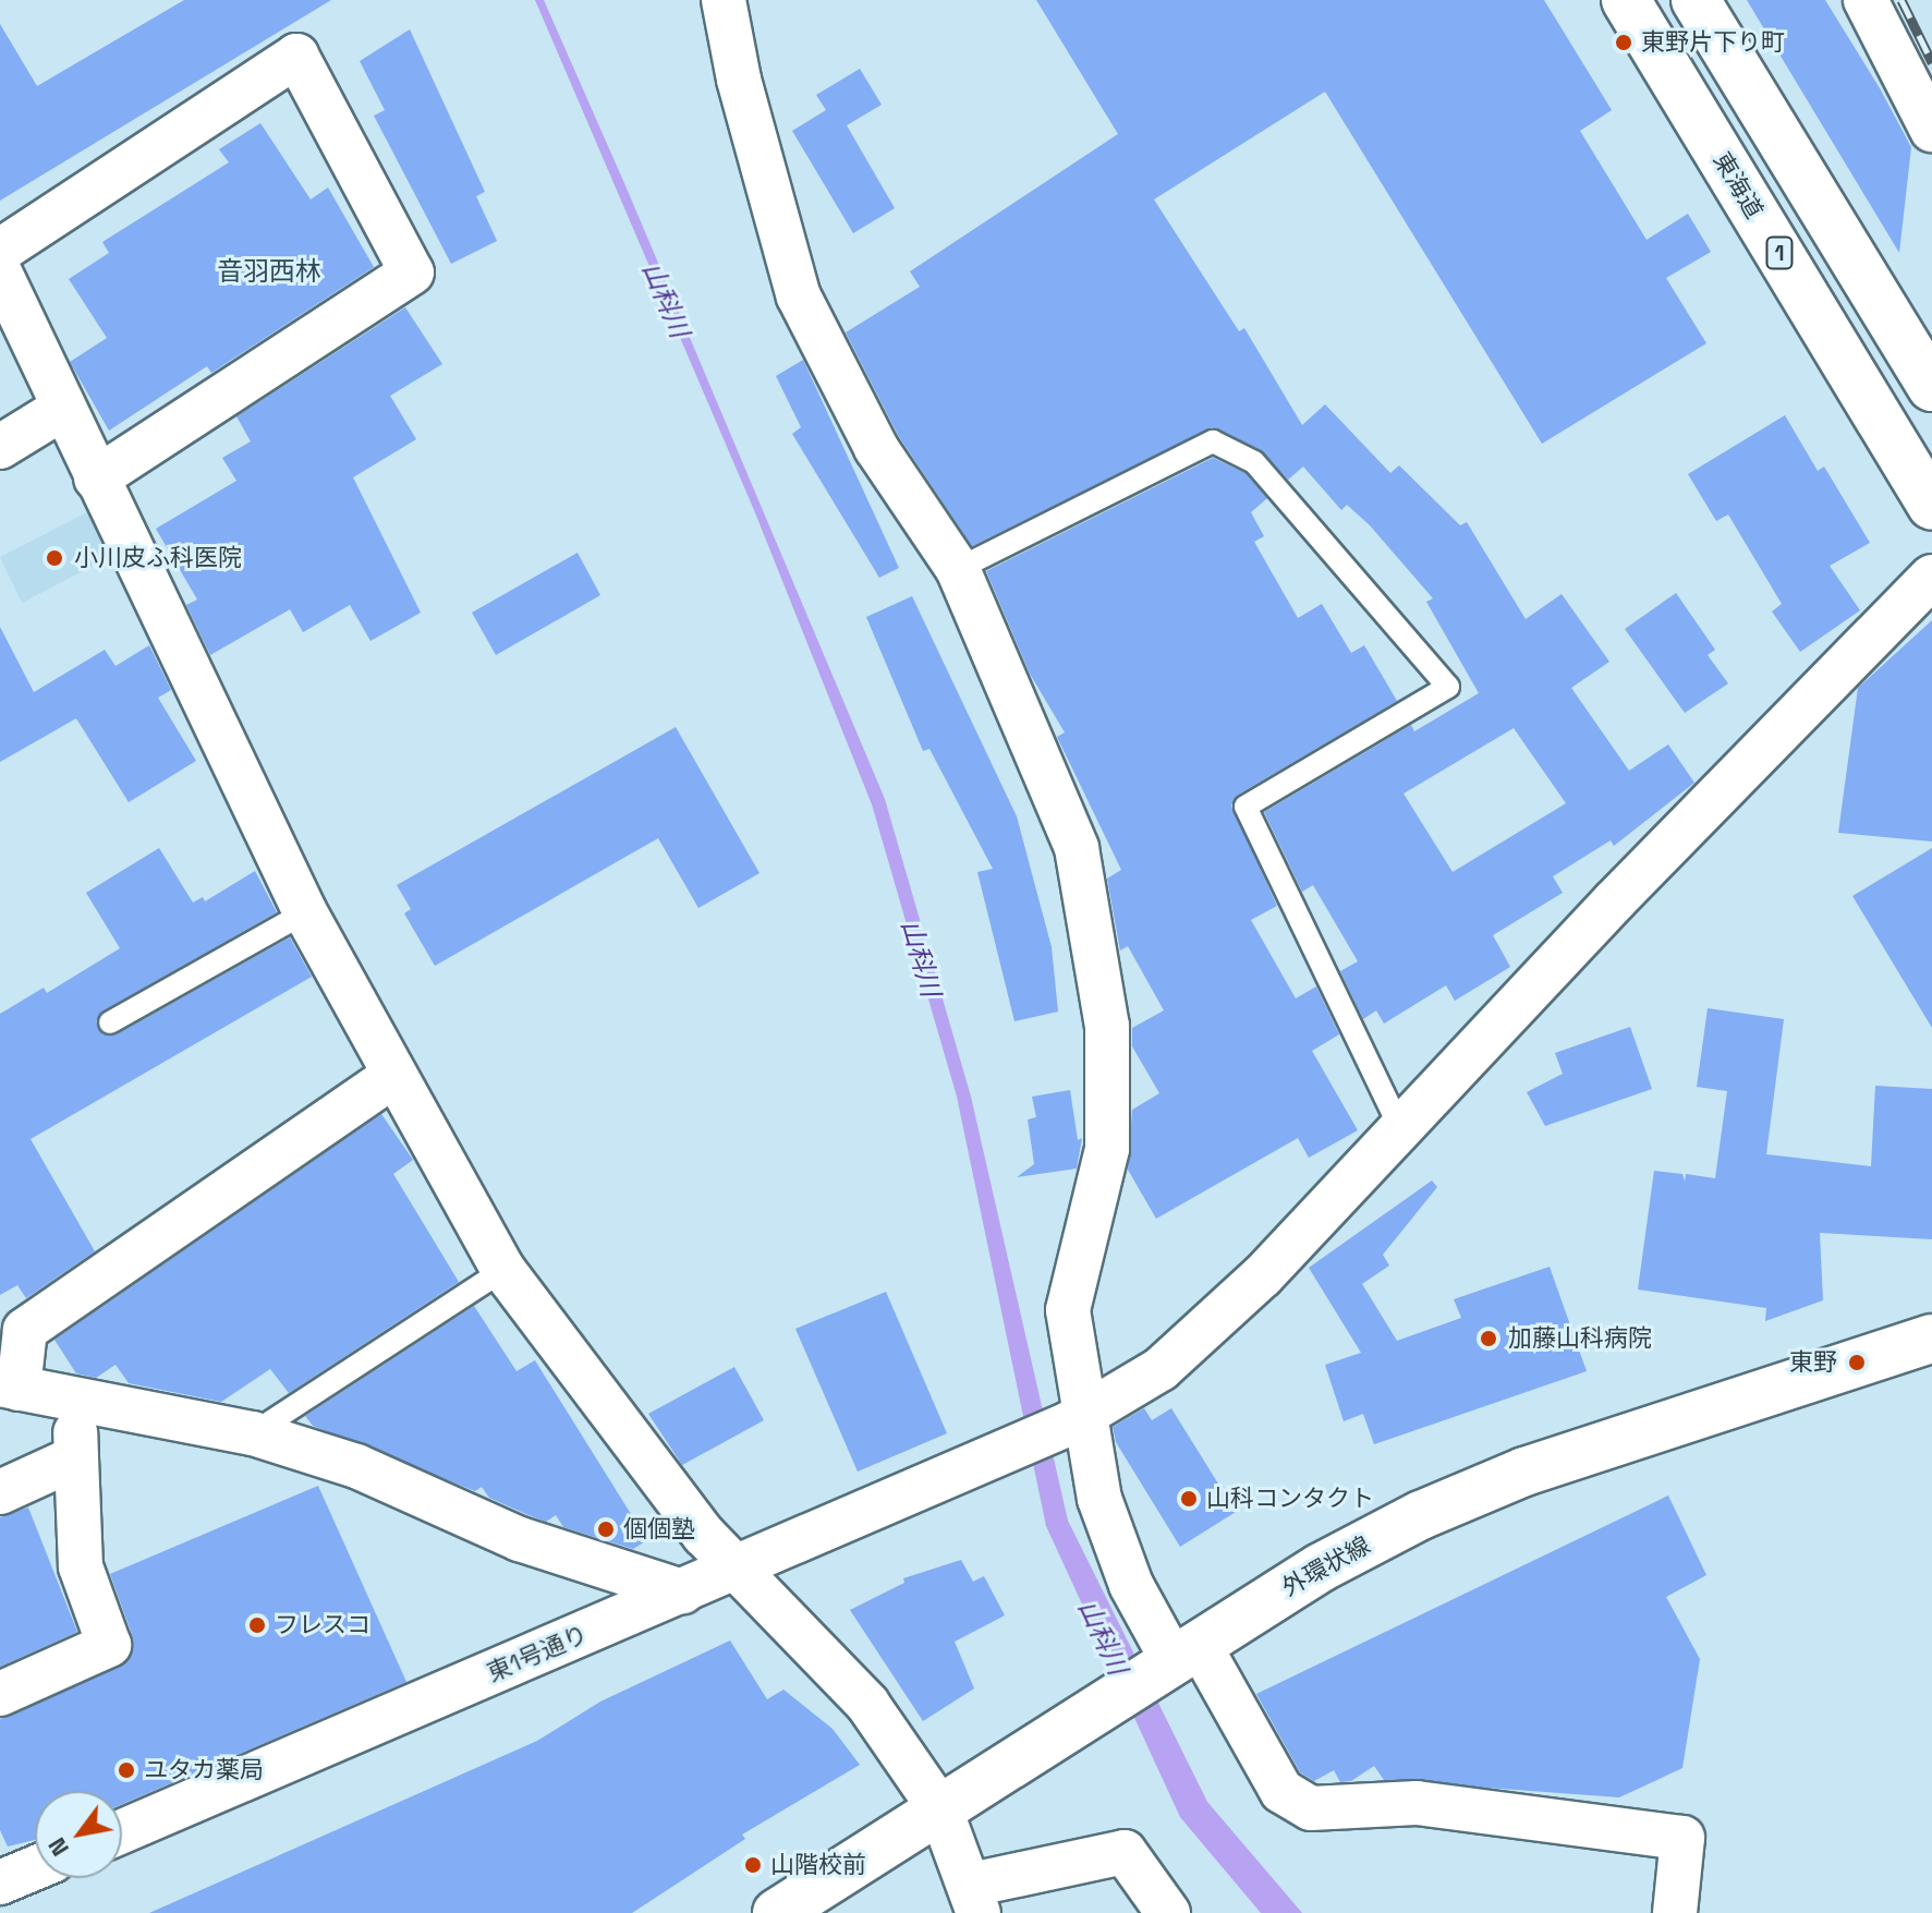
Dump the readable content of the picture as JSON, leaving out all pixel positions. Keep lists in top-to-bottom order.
{
  "streets": {
    "main road": ["東海道", "1", "外環状線"],
    "street": ["東1号通り"]
  },
  "districts": ["音羽西林"],
  "water": ["山科川"],
  "places": [
    "東野片下り町",
    "小川皮ふ科医院",
    "加藤山科病院",
    "東野",
    "山科コンタクト",
    "個個塾",
    "フレスコ",
    "ユタカ薬局",
    "山階校前"
  ],
  "north": "bottom left"
}
